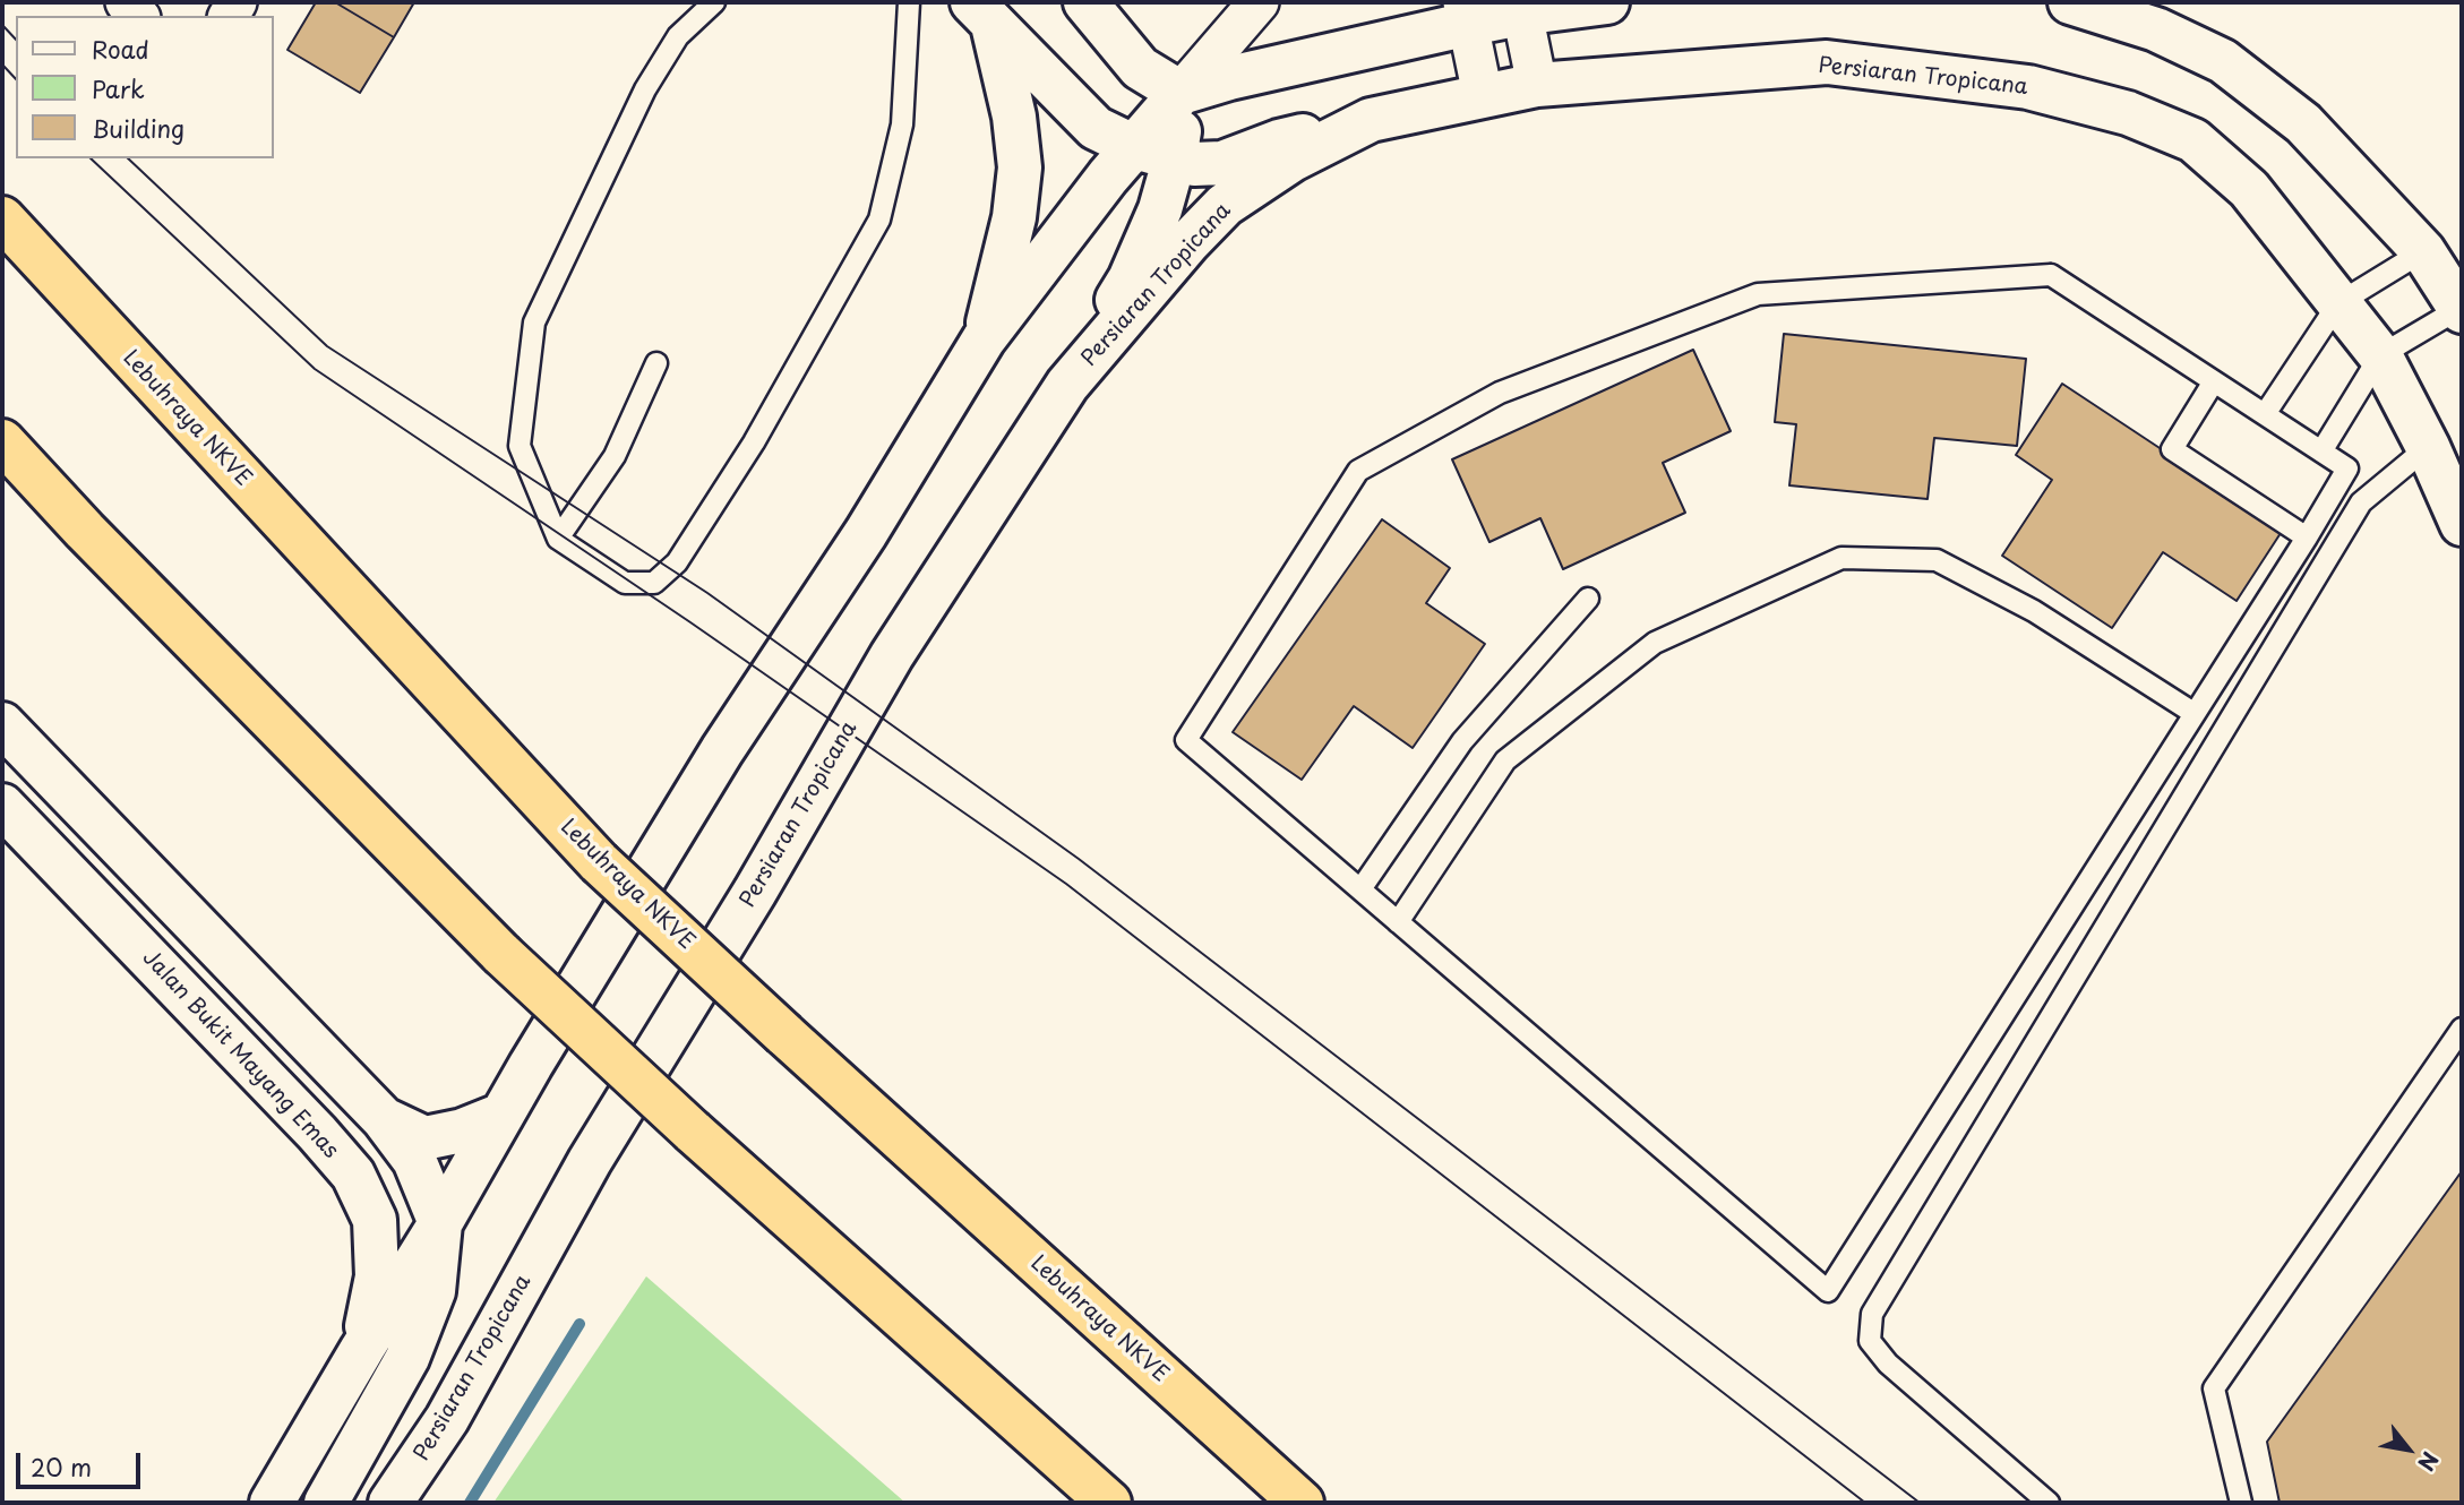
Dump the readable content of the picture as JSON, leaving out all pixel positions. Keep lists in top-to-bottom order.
{
  "streets": {
    "highway": ["Lebuhraya NKVE"],
    "main road": ["Persiaran Tropicana", "Jalan Bukit Mayang Emas"]
  },
  "legend": ["Road", "Park", "Building"],
  "scale_bar": "20 m",
  "north": "bottom right"
}
